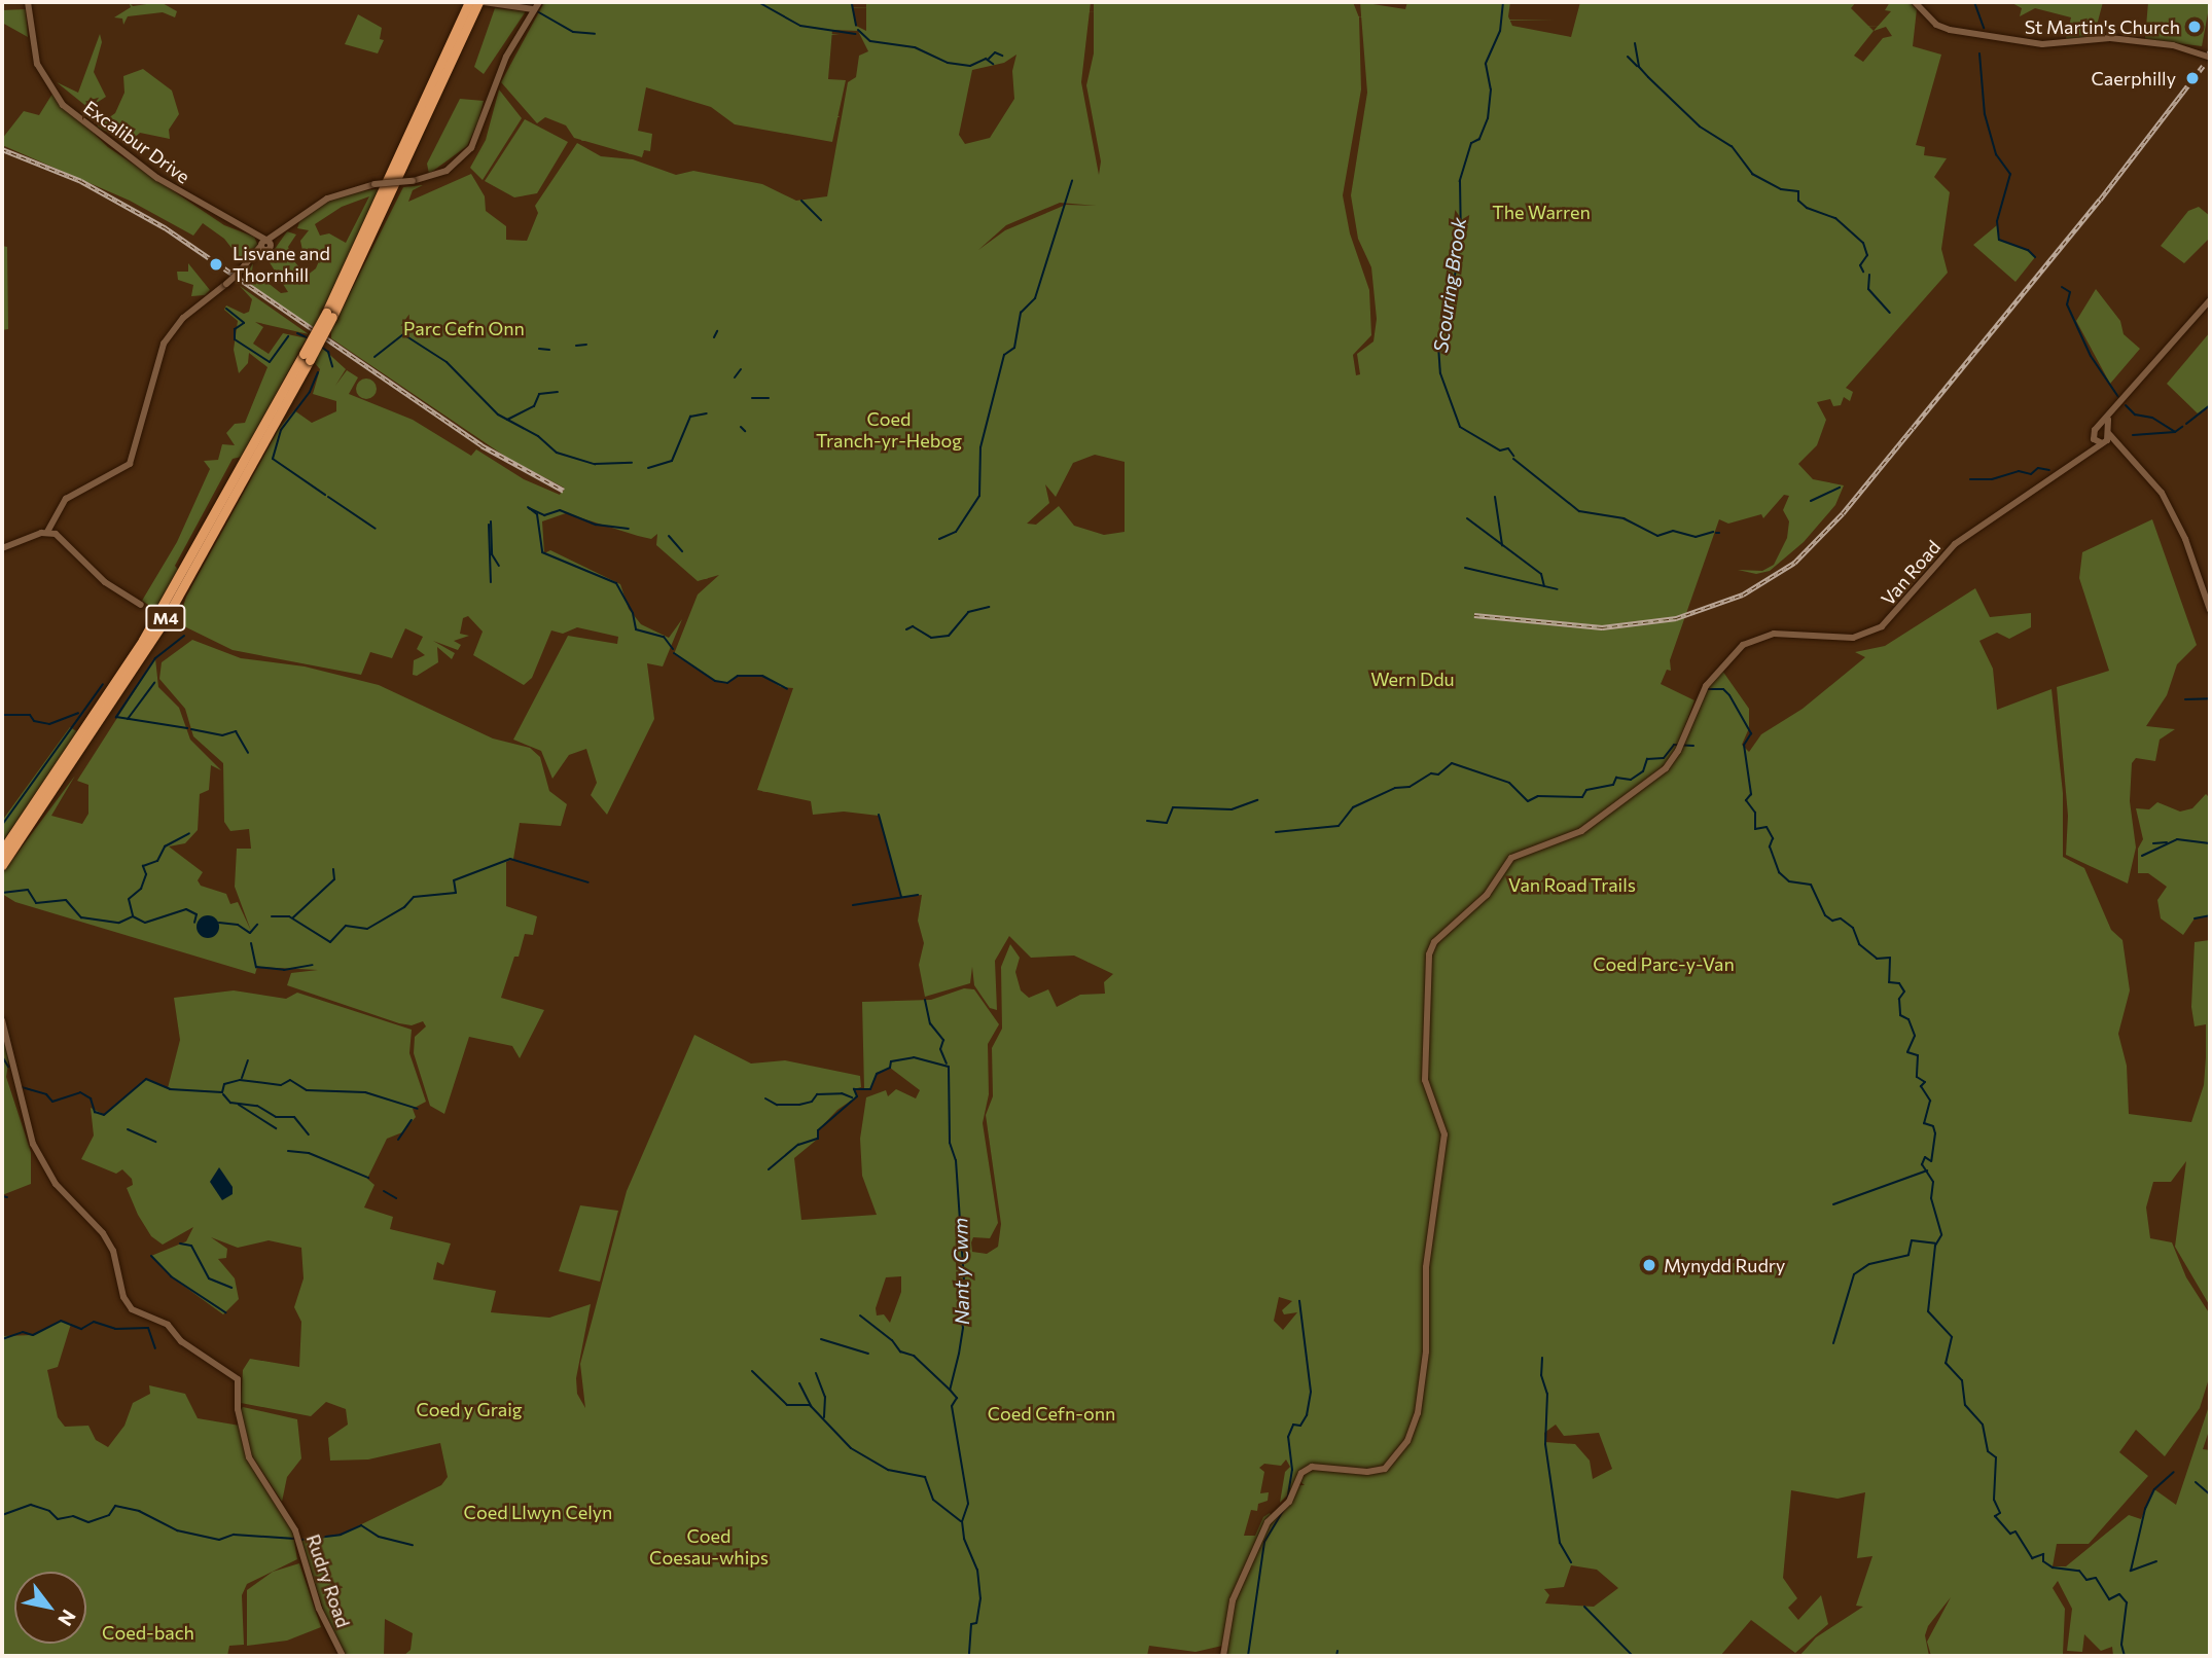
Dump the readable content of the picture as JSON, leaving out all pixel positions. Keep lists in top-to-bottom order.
{
  "streets": {
    "highway": ["M4"],
    "street": ["Excalibur Drive", "Van Road", "Rudry Road"]
  },
  "water": ["Scouring Brook", "Nant y Cwm"],
  "parks": [
    "The Warren",
    "Parc Cefn Onn",
    "Coed Tranch-yr-Hebog",
    "Wern Ddu",
    "Van Road Trails",
    "Coed Parc-y-Van",
    "Coed y Graig",
    "Coed Cefn-onn",
    "Coed Llwyn Celyn",
    "Coed Coesau-whips",
    "Coed-bach"
  ],
  "places": [
    "St Martin's Church",
    "Caerphilly",
    "Lisvane and Thornhill",
    "Mynydd Rudry"
  ],
  "north": "bottom right"
}
